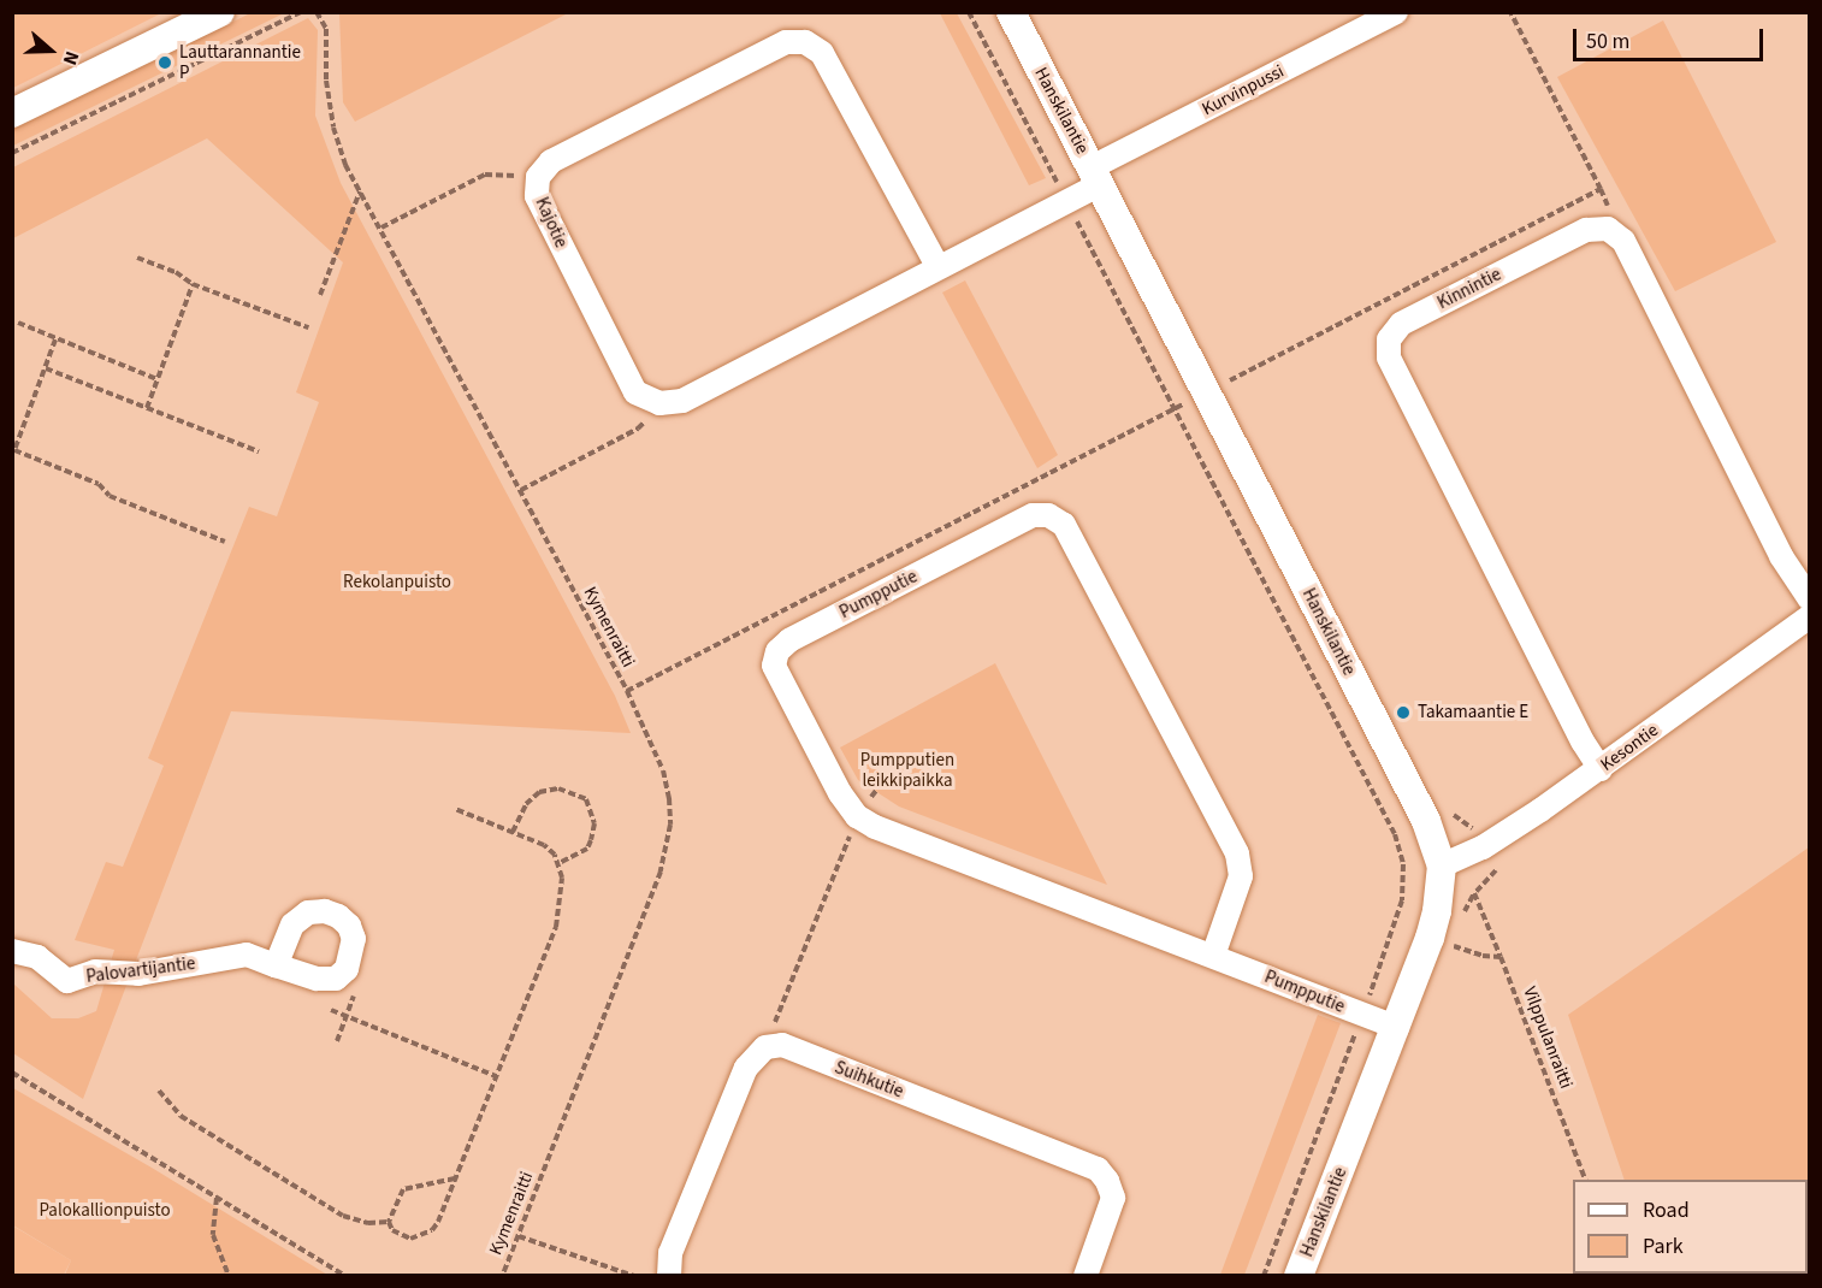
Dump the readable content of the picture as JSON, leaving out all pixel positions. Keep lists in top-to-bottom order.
{
  "streets": {
    "street": [
      "Kurvinpussi",
      "Hanskilantie",
      "Kajotie",
      "Kinnintie",
      "Pumpputie",
      "Kesontie",
      "Palovartijantie",
      "Suihkutie"
    ],
    "path": ["Kymenraitti", "Vilppulanraitti"]
  },
  "crossings": [
    ["Kurvinpussi", "Hanskilantie"],
    ["Hanskilantie", "Pumpputie"],
    ["Hanskilantie", "Kesontie"],
    ["Kinnintie", "Kesontie"]
  ],
  "parks": ["Rekolanpuisto", "Pumpputien leikkipaikka", "Palokallionpuisto"],
  "places": ["Lauttarannantie P", "Takamaantie E"],
  "legend": ["Road", "Park"],
  "scale_bar": "50 m",
  "north": "right"
}
